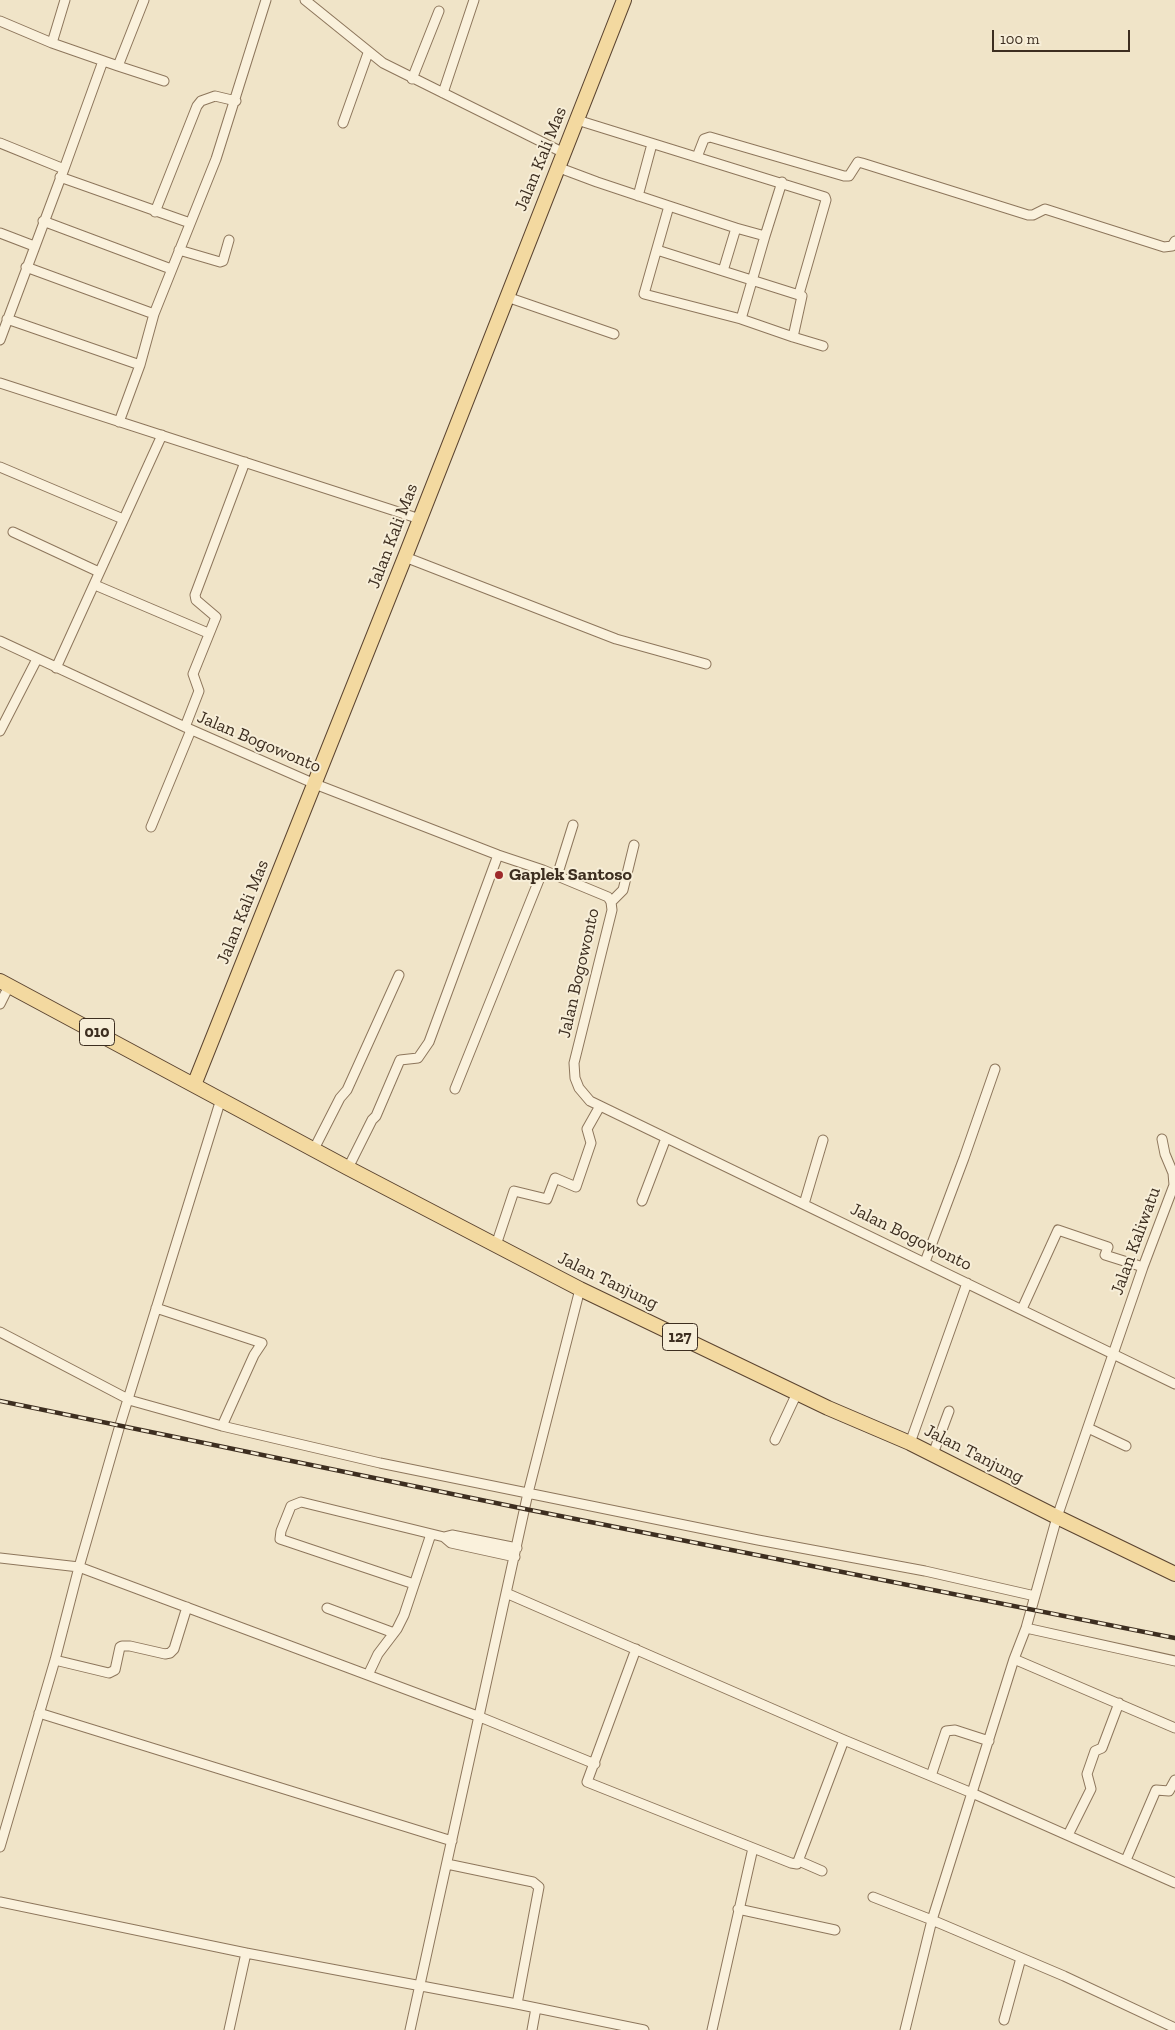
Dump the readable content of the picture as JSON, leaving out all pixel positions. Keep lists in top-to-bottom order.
{
  "streets": {
    "main road": [
      "Jalan Kali Mas",
      "010",
      "Jalan Tanjung",
      "127"
    ],
    "street": ["Jalan Bogowonto", "Jalan Kaliwatu"]
  },
  "crossings": [
    ["Jalan Kali Mas", "Jalan Bogowonto"],
    ["Jalan Kali Mas", "010"],
    ["Jalan Kali Mas", "Jalan Tanjung"],
    ["Jalan Bogowonto", "Jalan Kaliwatu"],
    ["010", "Jalan Tanjung"]
  ],
  "places": ["Gaplek Santoso"],
  "scale_bar": "100 m"
}
